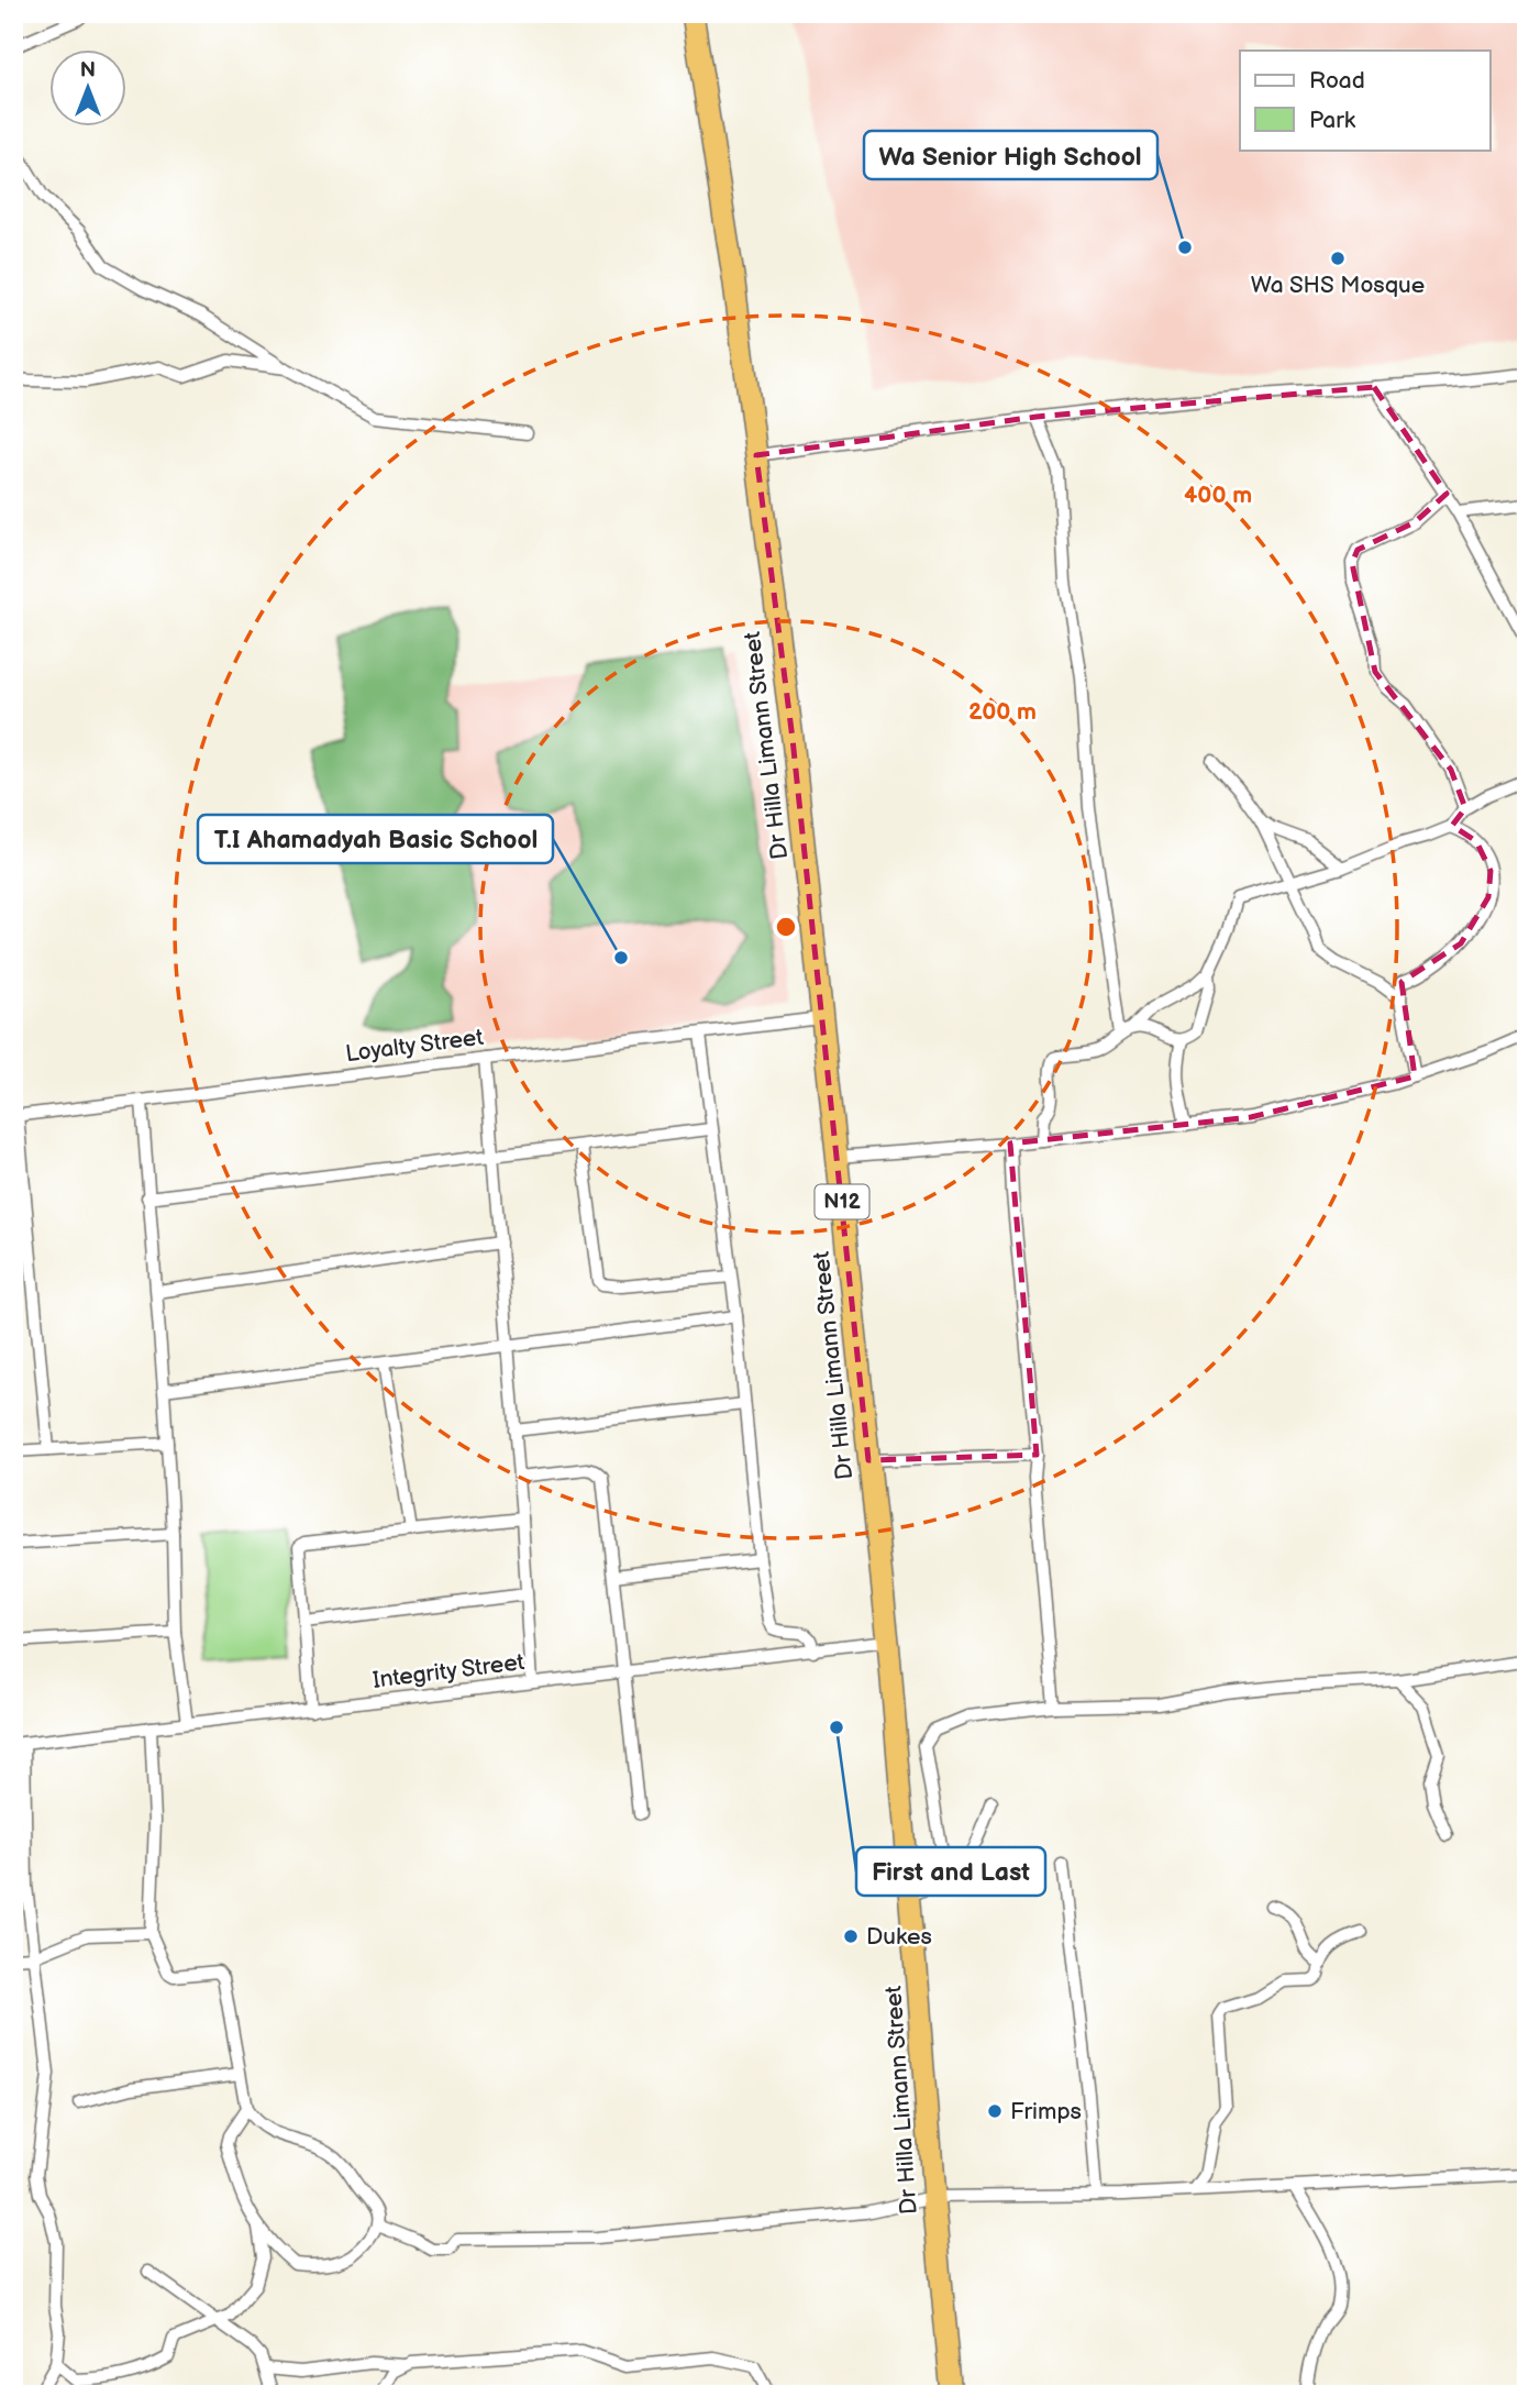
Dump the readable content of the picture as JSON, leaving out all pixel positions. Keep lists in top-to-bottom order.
{
  "streets": {
    "highway": ["Dr Hilla Limann Street", "N12"],
    "street": ["Loyalty Street", "Integrity Street"]
  },
  "crossings": [
    ["Dr Hilla Limann Street", "Loyalty Street"],
    ["Dr Hilla Limann Street", "Integrity Street"]
  ],
  "places": [
    "Wa Senior High School",
    "Wa SHS Mosque",
    "T.I Ahamadyah Basic School",
    "First and Last",
    "Dukes",
    "Frimps"
  ],
  "legend": ["Road", "Park"],
  "north": "top",
  "rings": ["400 m", "200 m"]
}
